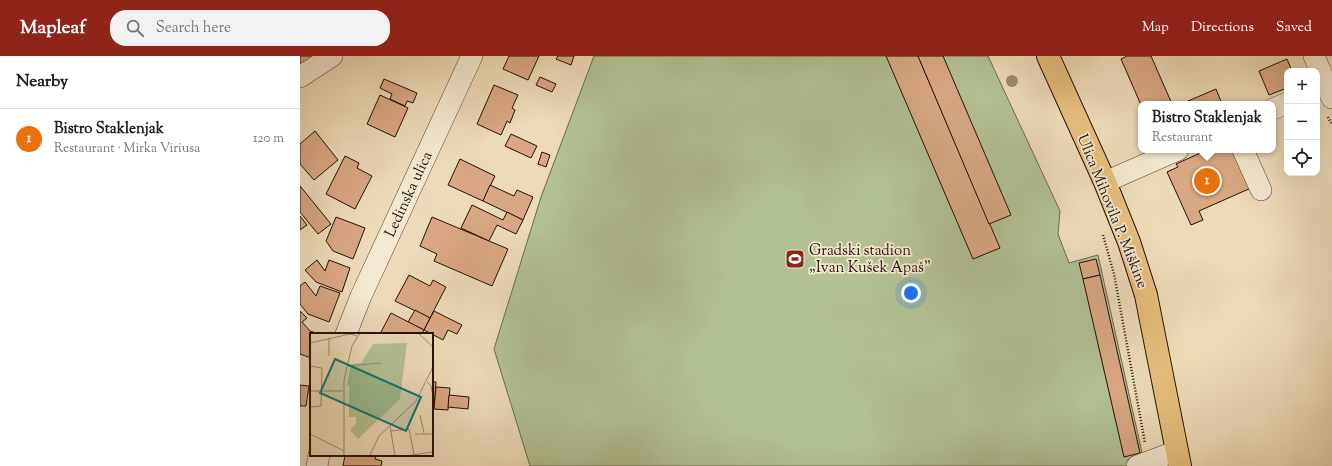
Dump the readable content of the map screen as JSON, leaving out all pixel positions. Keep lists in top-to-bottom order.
{
  "streets": {
    "main road": ["Ulica Mihovila P. Miškine"],
    "street": ["Ledinska ulica"]
  },
  "places": {
    "sports": ["Gradski stadion „Ivan Kušek Apaš”"]
  },
  "page": {
    "header": "Mapleaf",
    "search": "Search here",
    "nav": ["Map", "Directions", "Saved"],
    "heading": "Nearby",
    "map_buttons": ["+", "−"],
    "popup": ["Bistro Staklenjak", "Restaurant"],
    "list": [
      {
        "mark": "1",
        "name": "Bistro Staklenjak",
        "note": "Restaurant · Mirka Viriusa",
        "value": "120 m"
      }
    ],
    "pins": "1"
  }
}
